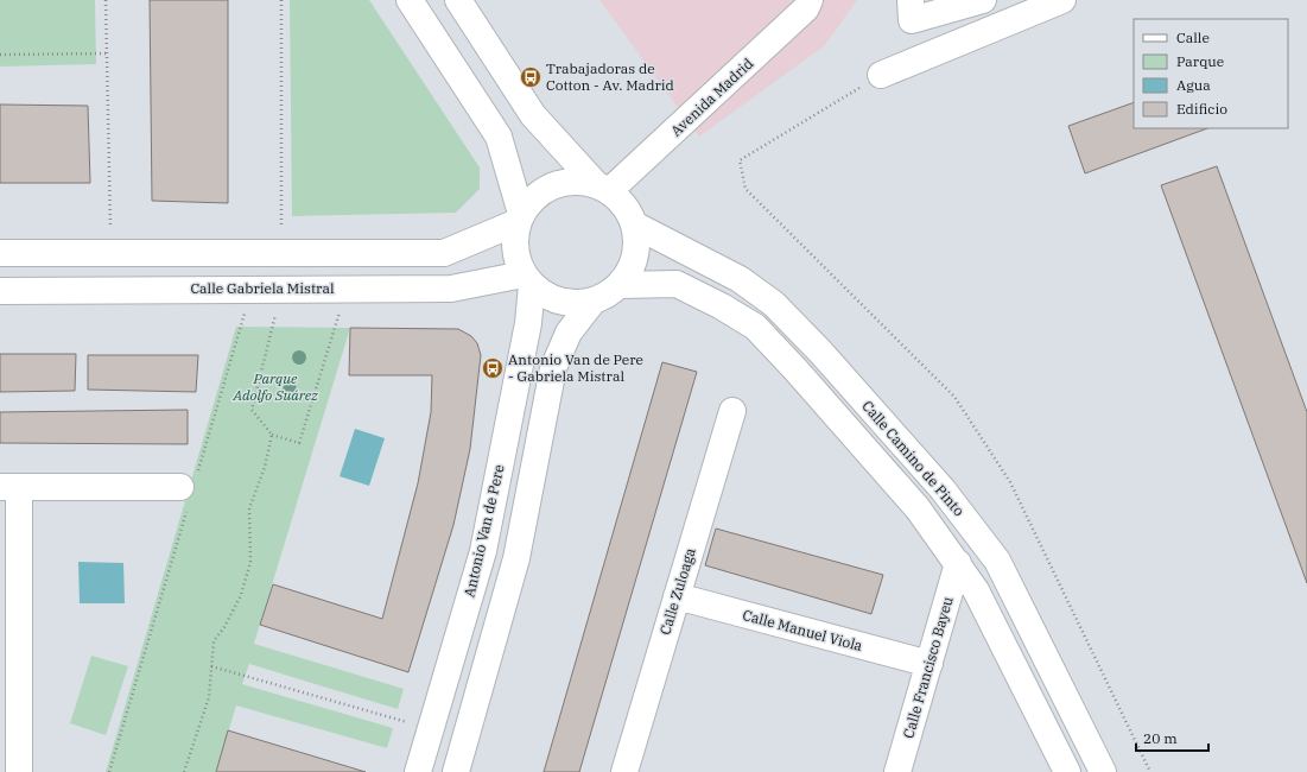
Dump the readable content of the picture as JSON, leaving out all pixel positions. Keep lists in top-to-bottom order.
{
  "streets": {
    "street": [
      "Avenida Madrid",
      "Calle Gabriela Mistral",
      "Calle Camino de Pinto",
      "Antonio Van de Pere",
      "Calle Zuloaga",
      "Calle Manuel Viola",
      "Calle Francisco Bayeu"
    ]
  },
  "crossings": [
    ["Avenida Madrid", "Calle Gabriela Mistral"],
    ["Avenida Madrid", "Calle Camino de Pinto"],
    ["Avenida Madrid", "Antonio Van de Pere"],
    ["Calle Gabriela Mistral", "Calle Camino de Pinto"],
    ["Calle Gabriela Mistral", "Antonio Van de Pere"],
    ["Calle Camino de Pinto", "Antonio Van de Pere"],
    ["Calle Camino de Pinto", "Calle Francisco Bayeu"],
    ["Calle Zuloaga", "Calle Manuel Viola"],
    ["Calle Manuel Viola", "Calle Francisco Bayeu"]
  ],
  "parks": ["Parque Adolfo Suárez"],
  "places": {
    "bus stop": ["Trabajadoras de Cotton - Av. Madrid", "Antonio Van de Pere - Gabriela Mistral"]
  },
  "legend": [
    "Calle",
    "Parque",
    "Agua",
    "Edificio"
  ],
  "scale_bar": "20 m"
}
